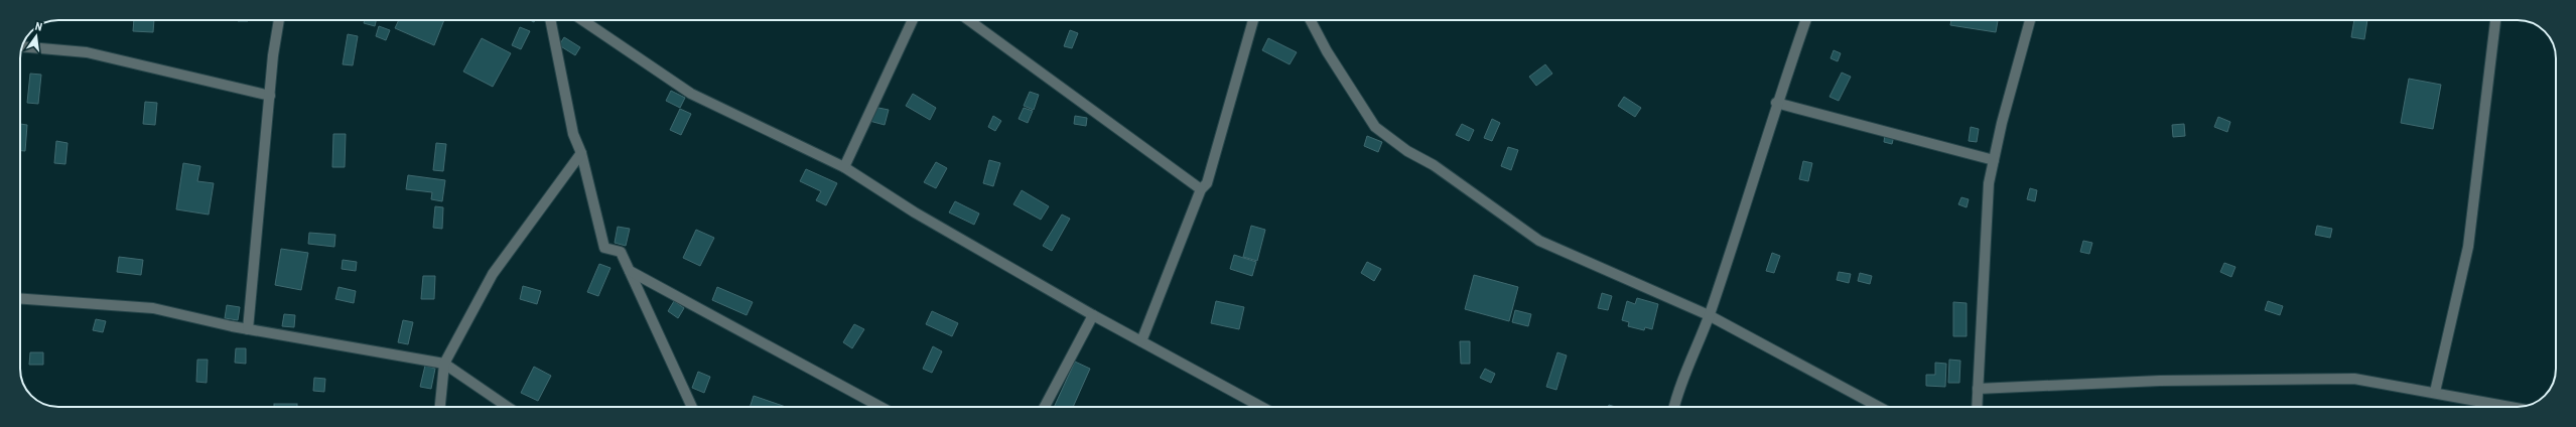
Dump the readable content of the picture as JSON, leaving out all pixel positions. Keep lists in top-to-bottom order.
{
  "north": "top"
}
